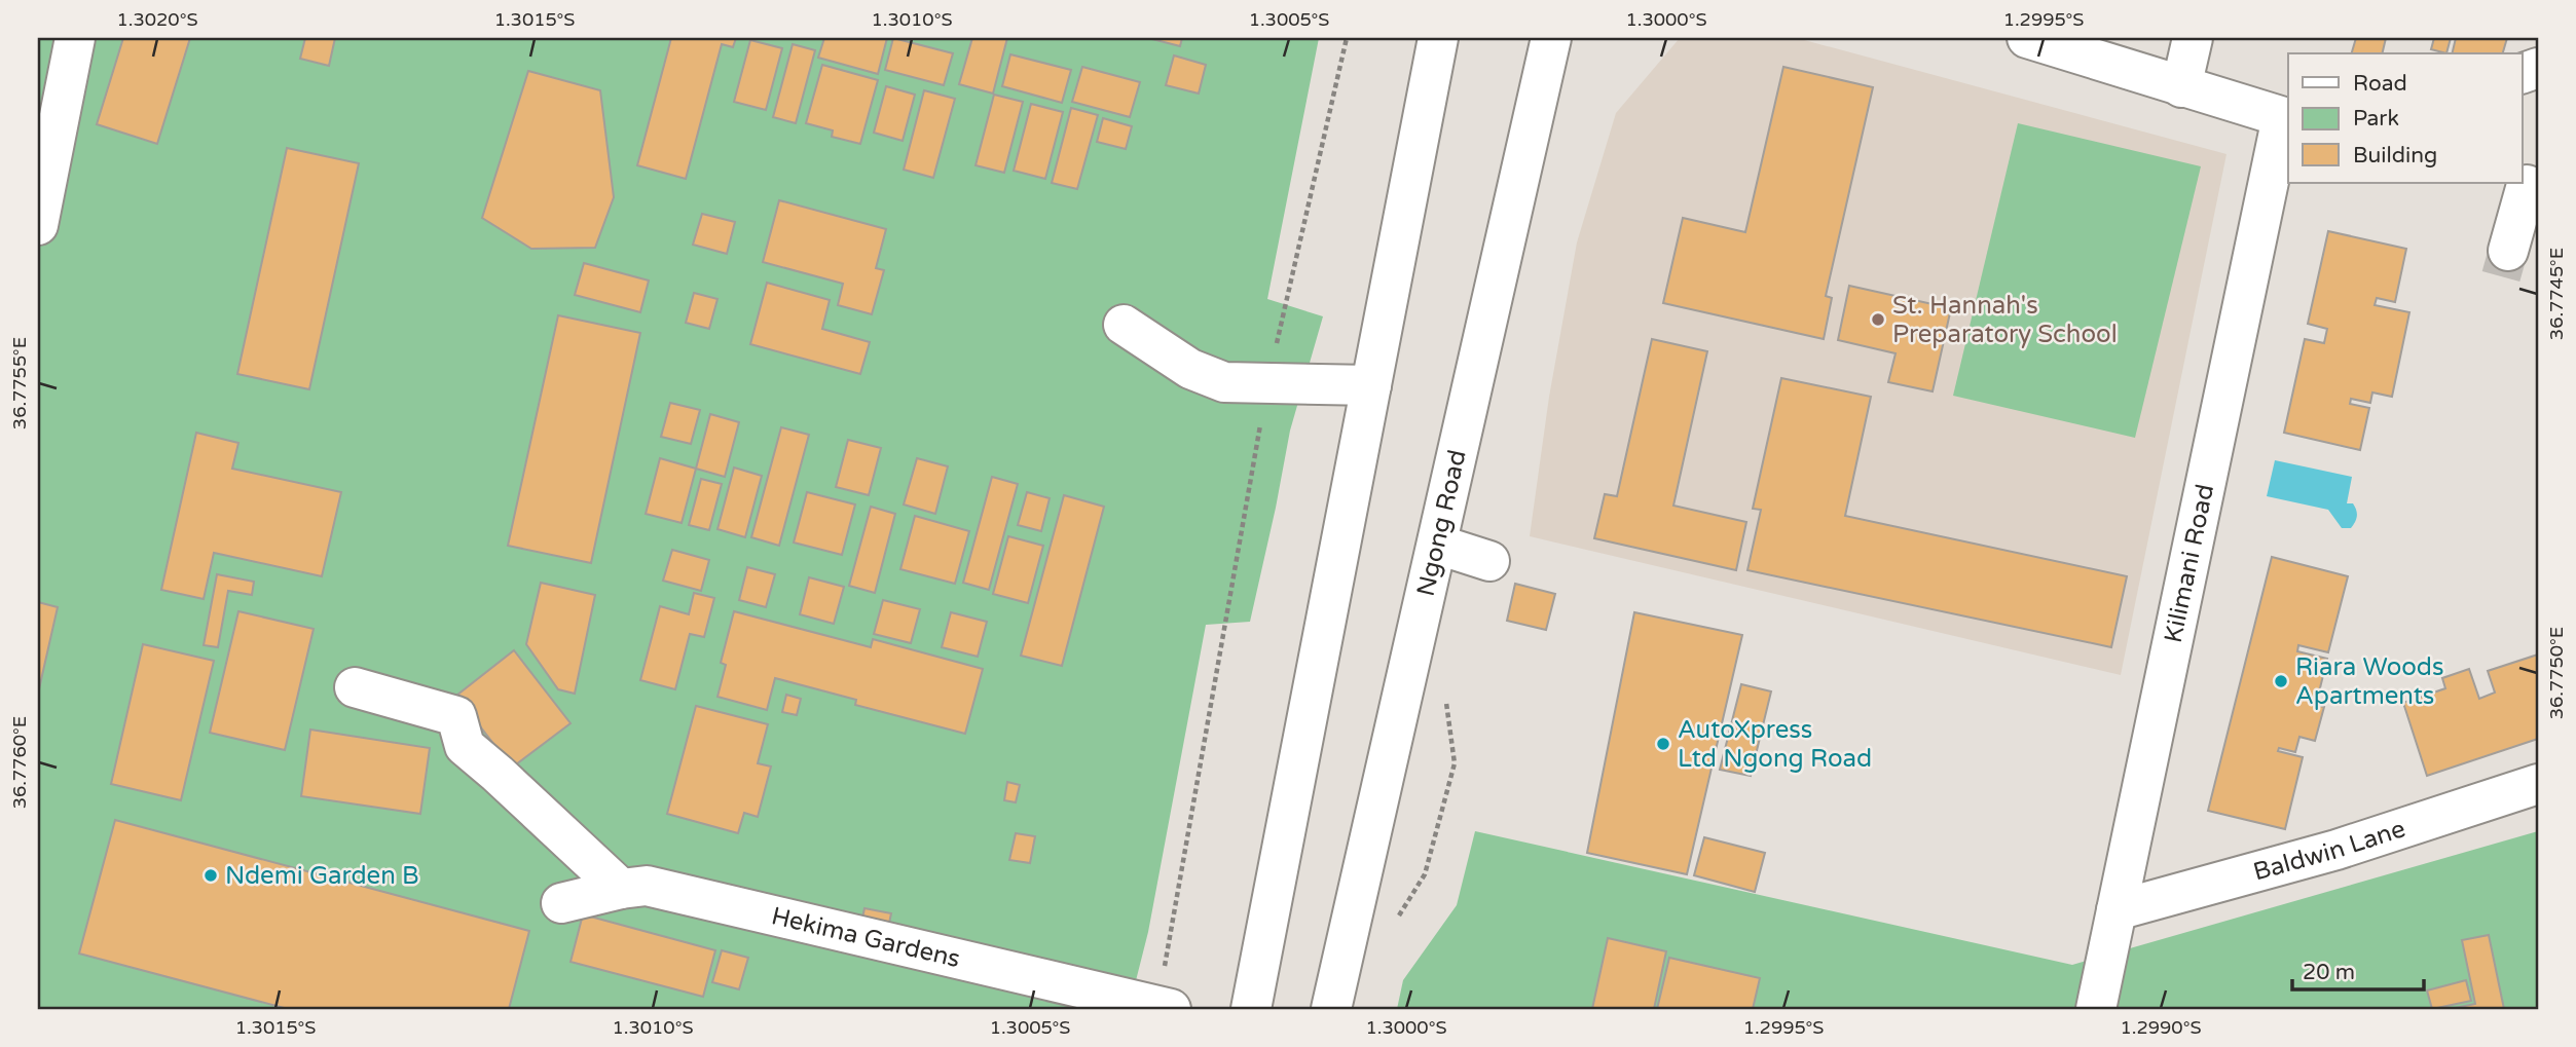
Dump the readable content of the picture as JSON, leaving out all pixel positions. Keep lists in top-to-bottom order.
{
  "streets": {
    "main road": [
      "Ngong Road",
      "Kilimani Road",
      "Baldwin Lane",
      "Hekima Gardens"
    ]
  },
  "crossings": [
    ["Kilimani Road", "Baldwin Lane"]
  ],
  "places": [
    "St. Hannah's Preparatory School",
    "Riara Woods Apartments",
    "AutoXpress Ltd Ngong Road",
    "Ndemi Garden B"
  ],
  "legend": ["Road", "Park", "Building"],
  "scale_bar": "20 m",
  "coordinates": [
    "1.3020°S",
    "1.3015°S",
    "1.3010°S",
    "1.3005°S",
    "1.3000°S",
    "1.2995°S",
    "36.7745°E",
    "36.7755°E",
    "36.7750°E",
    "36.7760°E",
    "1.2990°S"
  ]
}
